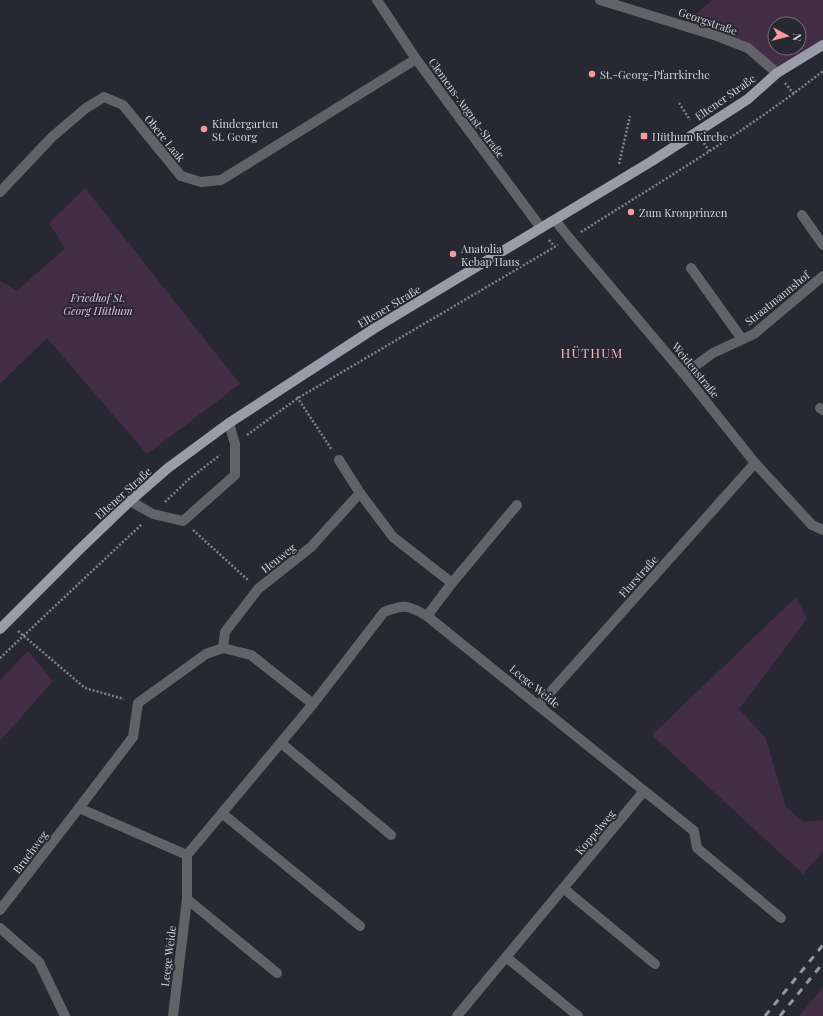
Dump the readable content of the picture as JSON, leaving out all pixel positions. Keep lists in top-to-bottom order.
{
  "streets": {
    "main road": ["Eltener Straße"],
    "street": [
      "Georgstraße",
      "Clemens-August-Straße",
      "Obere Laak",
      "Straatmannshof",
      "Weidenstraße",
      "Heuweg",
      "Flurstraße",
      "Leege Weide",
      "Koppelweg",
      "Bruchweg"
    ]
  },
  "crossings": [
    ["Georgstraße", "Eltener Straße"],
    ["Eltener Straße", "Clemens-August-Straße"],
    ["Eltener Straße", "Weidenstraße"],
    ["Clemens-August-Straße", "Obere Laak"],
    ["Straatmannshof", "Weidenstraße"],
    ["Weidenstraße", "Flurstraße"],
    ["Flurstraße", "Leege Weide"],
    ["Leege Weide", "Koppelweg"]
  ],
  "districts": ["HÜTHUM"],
  "parks": ["Friedhof St. Georg Hüthum"],
  "places": {
    "other": [
      "St.-Georg-Pfarrkirche",
      "Kindergarten St. Georg",
      "Zum Kronprinzen",
      "Anatolia Kebap Haus"
    ],
    "transit": ["Hüthum Kirche"]
  },
  "north": "right"
}
